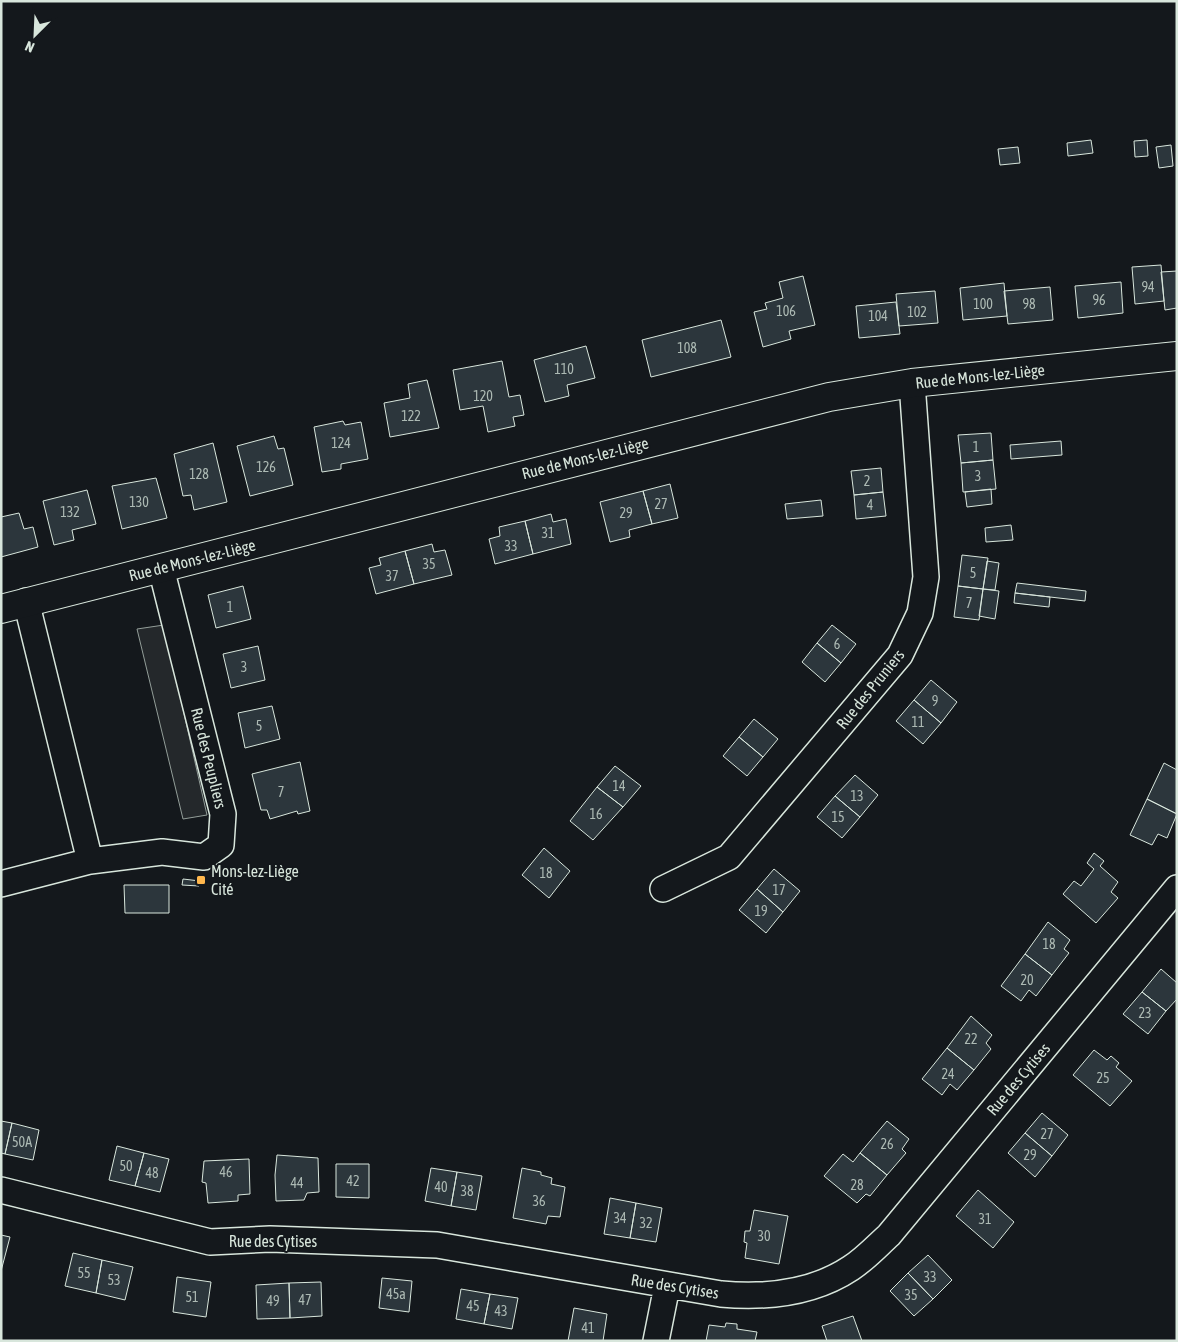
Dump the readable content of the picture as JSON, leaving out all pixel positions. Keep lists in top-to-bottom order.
{
  "streets": {
    "street": [
      "Rue de Mons-lez-Liège",
      "Rue des Pruniers",
      "Rue des Peupliers",
      "Rue des Cytises"
    ]
  },
  "crossings": [
    ["Rue de Mons-lez-Liège", "Rue des Pruniers"],
    ["Rue de Mons-lez-Liège", "Rue des Peupliers"]
  ],
  "places": {
    "transit": ["Mons-lez-Liège Cité"]
  },
  "house_numbers": [
    "94",
    "96",
    "100",
    "98",
    "106",
    "102",
    "104",
    "108",
    "110",
    "120",
    "122",
    "124",
    "1",
    "126",
    "128",
    "3",
    "2",
    "130",
    "27",
    "4",
    "132",
    "29",
    "31",
    "33",
    "35",
    "5",
    "37",
    "7",
    "1",
    "6",
    "3",
    "9",
    "11",
    "5",
    "14",
    "7",
    "13",
    "16",
    "15",
    "18",
    "17",
    "19",
    "18",
    "20",
    "23",
    "22",
    "24",
    "25",
    "27",
    "50A",
    "26",
    "29",
    "50",
    "46",
    "48",
    "42",
    "44",
    "28",
    "40",
    "38",
    "36",
    "34",
    "31",
    "32",
    "30",
    "55",
    "33",
    "53",
    "45a",
    "35",
    "51",
    "47",
    "49",
    "45",
    "43",
    "41"
  ],
  "north": "bottom left"
}
